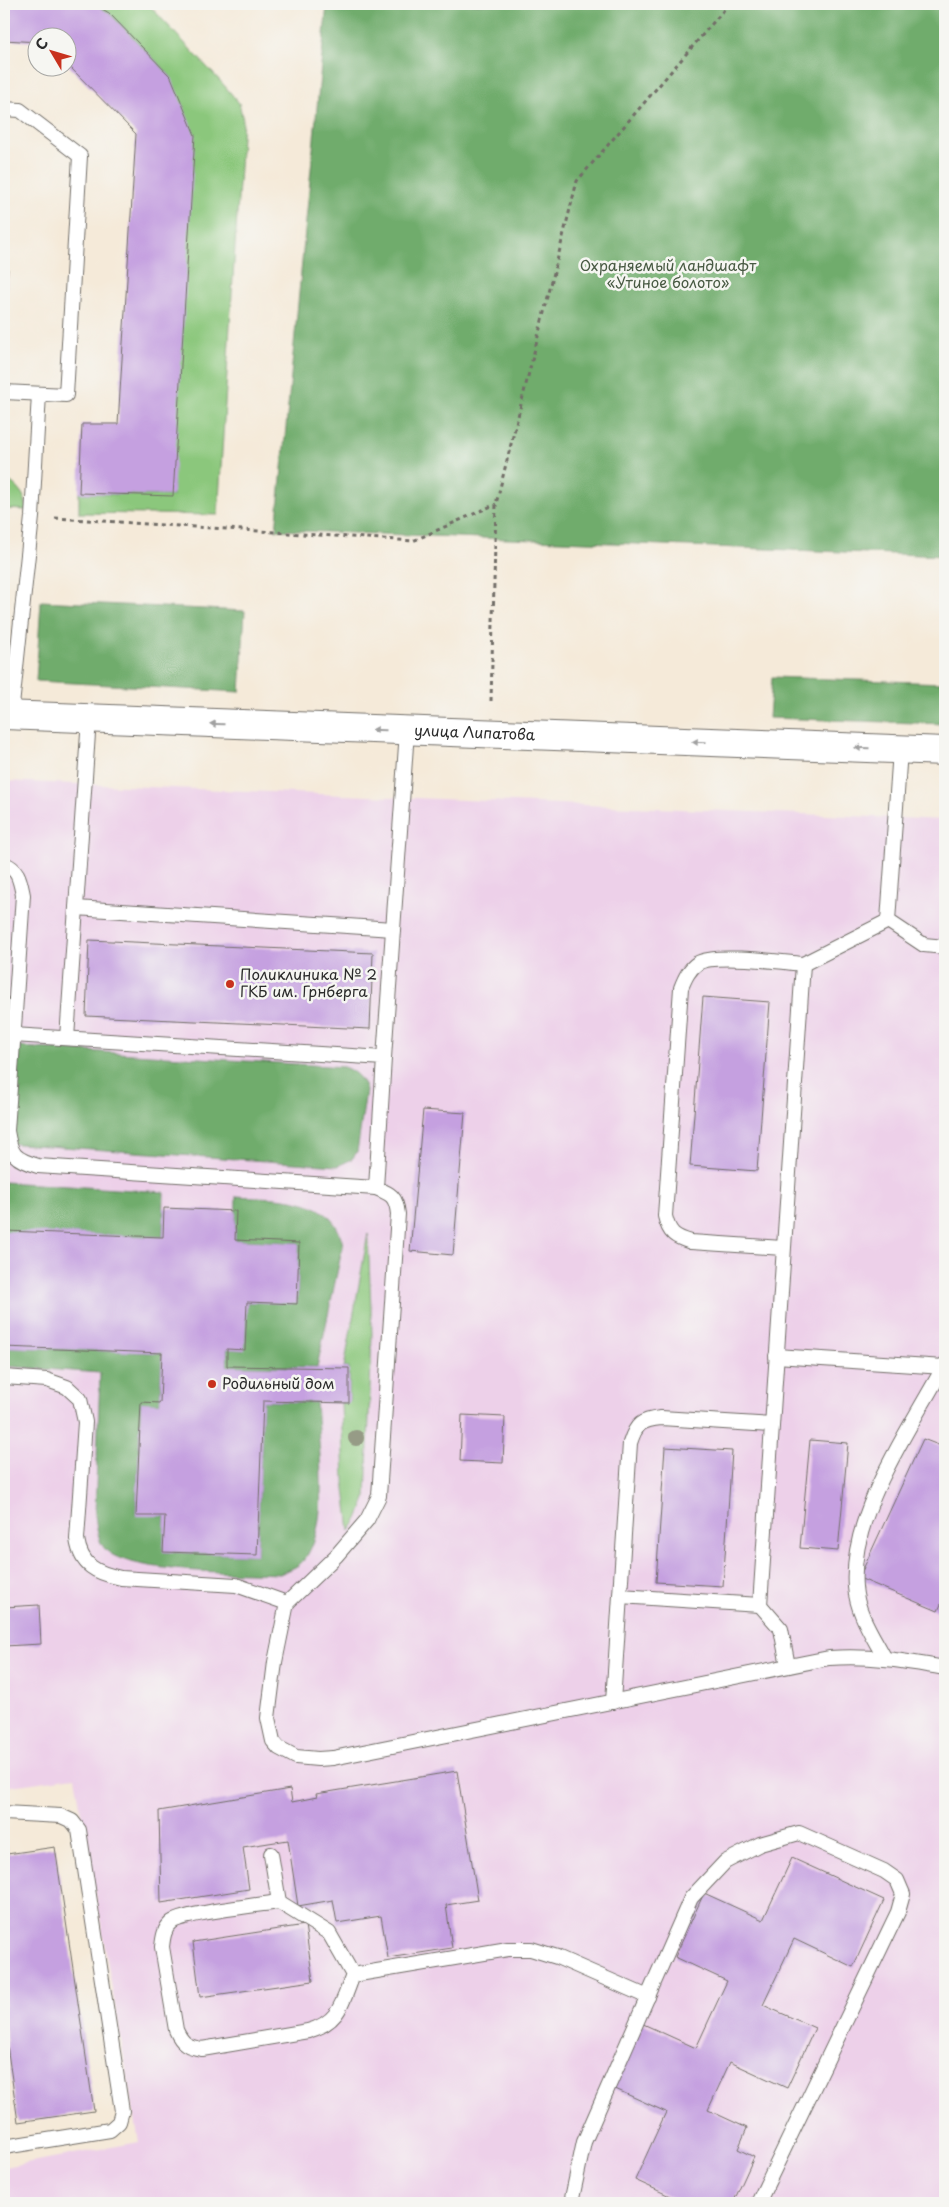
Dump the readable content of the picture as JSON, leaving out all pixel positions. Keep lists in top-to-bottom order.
{
  "streets": {
    "street": ["улица Липатова"]
  },
  "one_way": ["улица Липатова"],
  "parks": ["Охраняемый ландшафт «Утиное болото»"],
  "places": ["Поликлиника № 2 ГКБ им. Грнберга", "Родильный дом"],
  "north": "top left"
}
